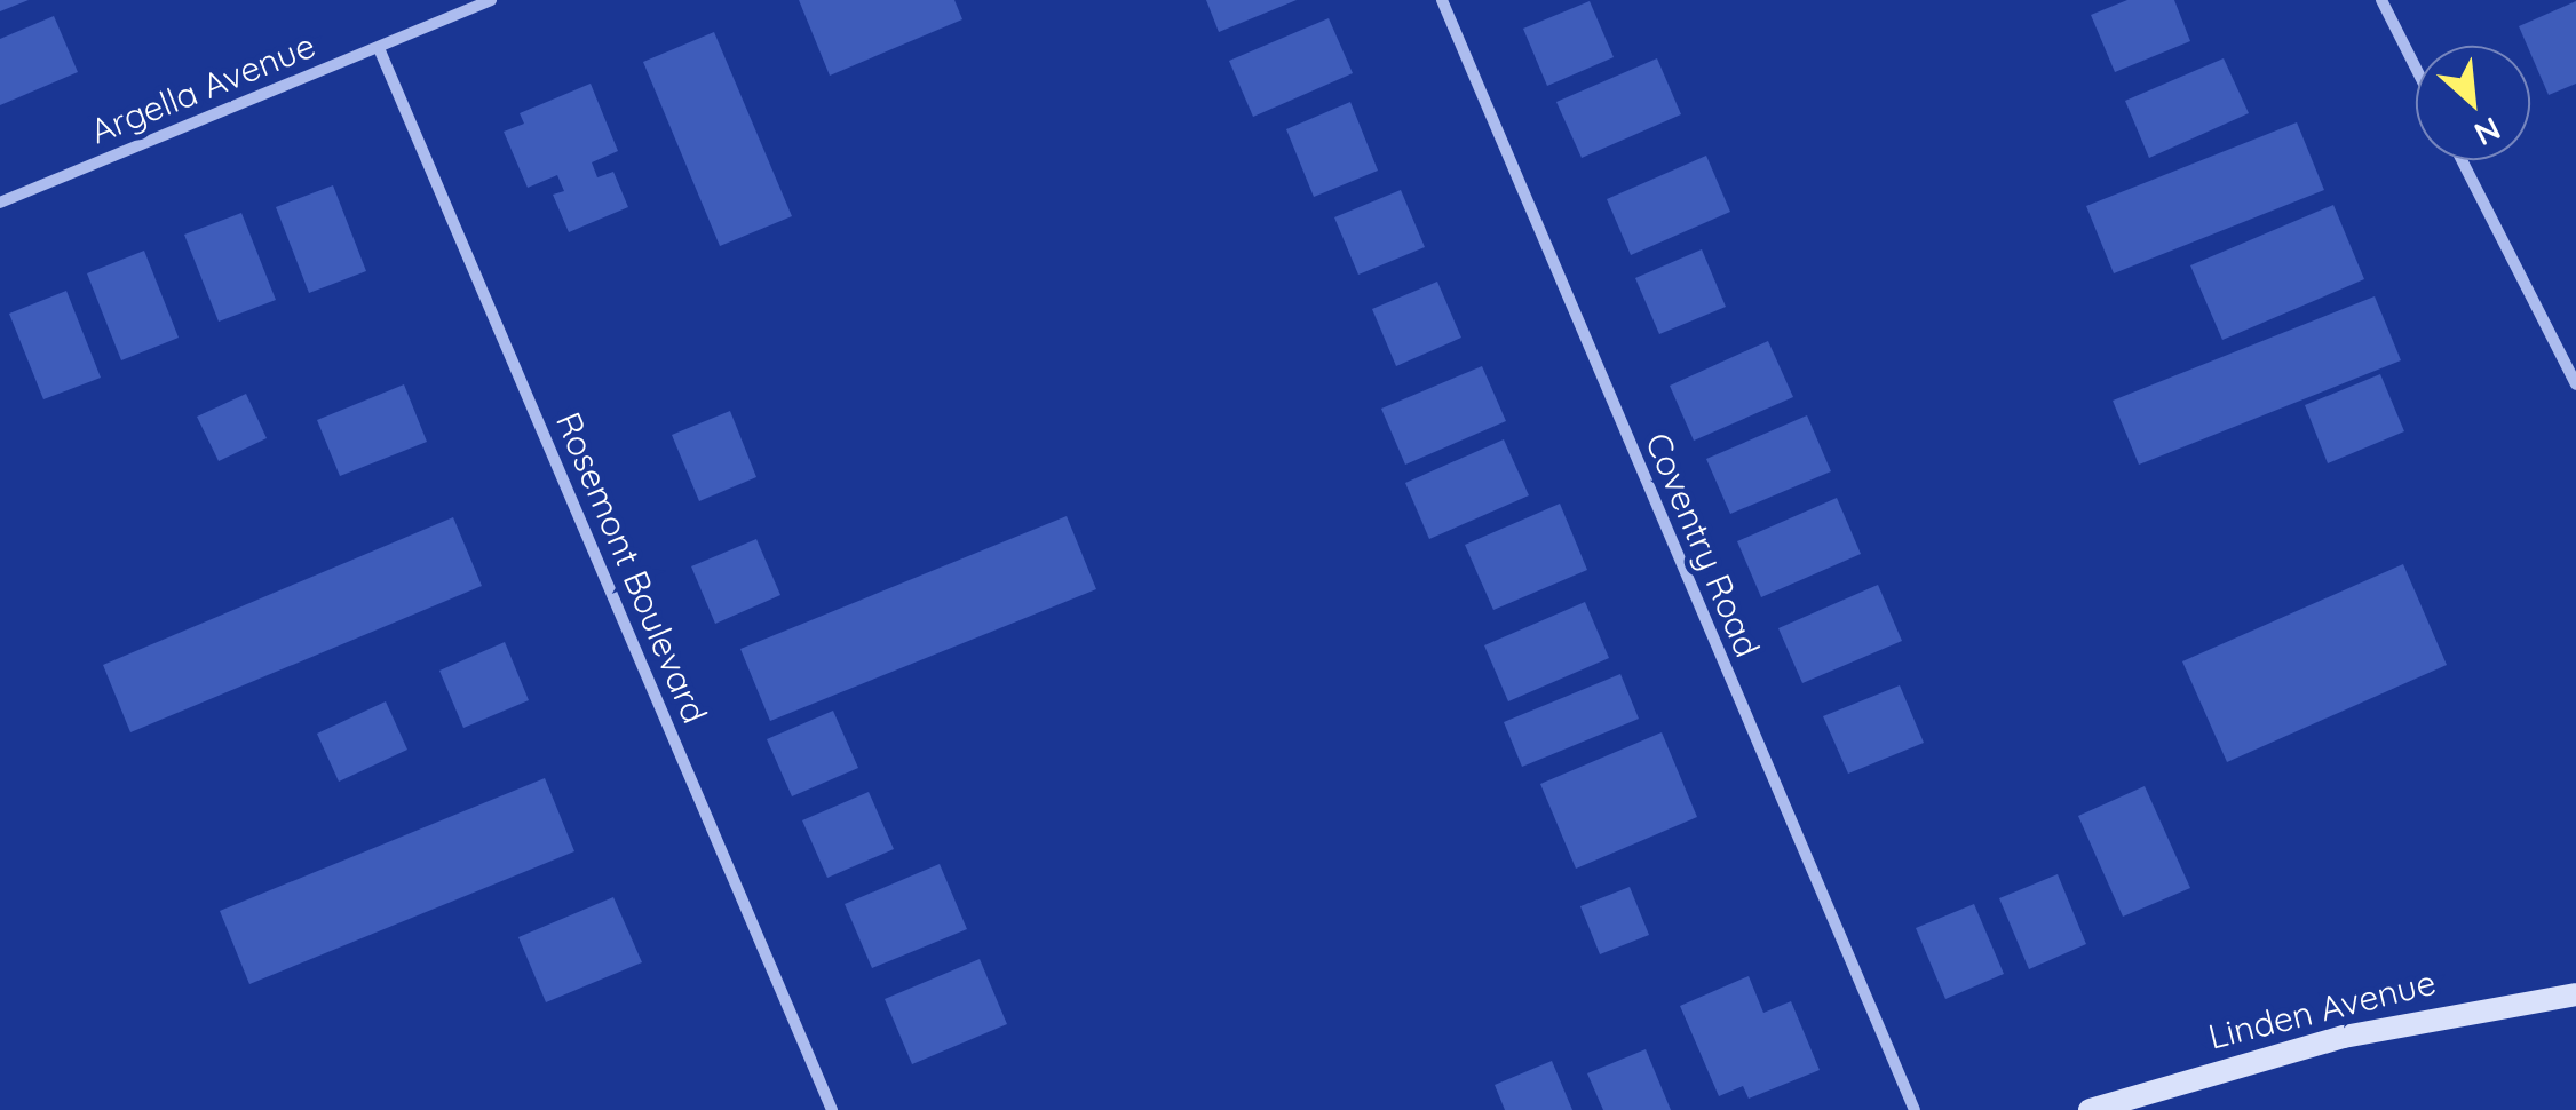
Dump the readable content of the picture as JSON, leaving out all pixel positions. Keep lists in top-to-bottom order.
{
  "streets": {
    "main road": ["Linden Avenue"],
    "street": ["Argella Avenue", "Coventry Road", "Rosemont Boulevard"]
  },
  "crossings": [
    ["Argella Avenue", "Rosemont Boulevard"]
  ],
  "north": "bottom right"
}
